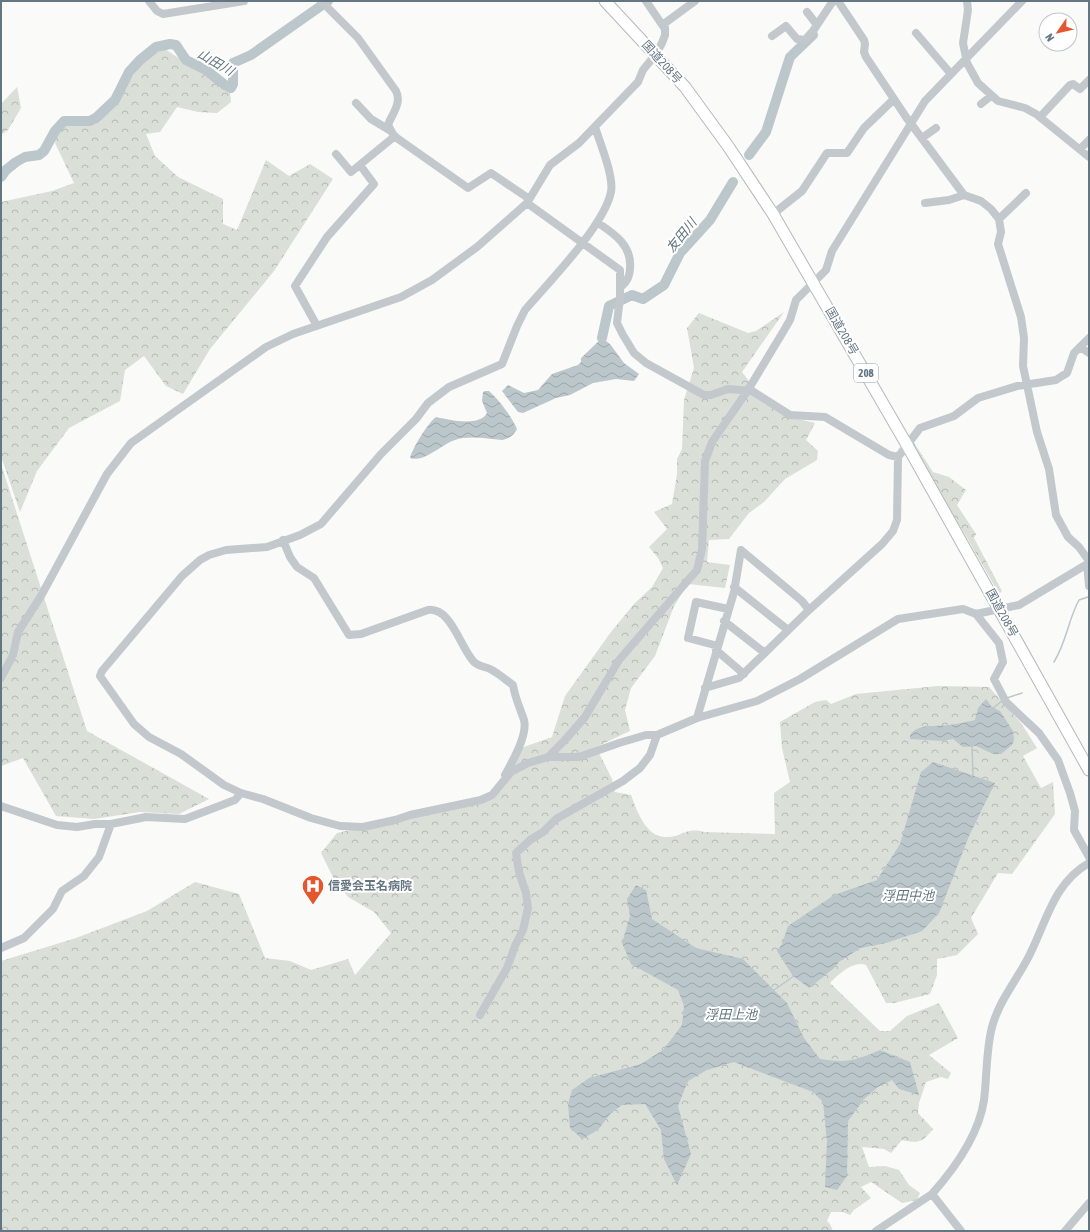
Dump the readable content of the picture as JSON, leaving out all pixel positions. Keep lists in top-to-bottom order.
{
  "streets": {
    "highway": ["国道208号", "208"]
  },
  "water": [
    "山田川",
    "友田川",
    "浮田中池",
    "浮田上池"
  ],
  "places": {
    "hospital": ["信愛会玉名病院"]
  },
  "north": "bottom left"
}
